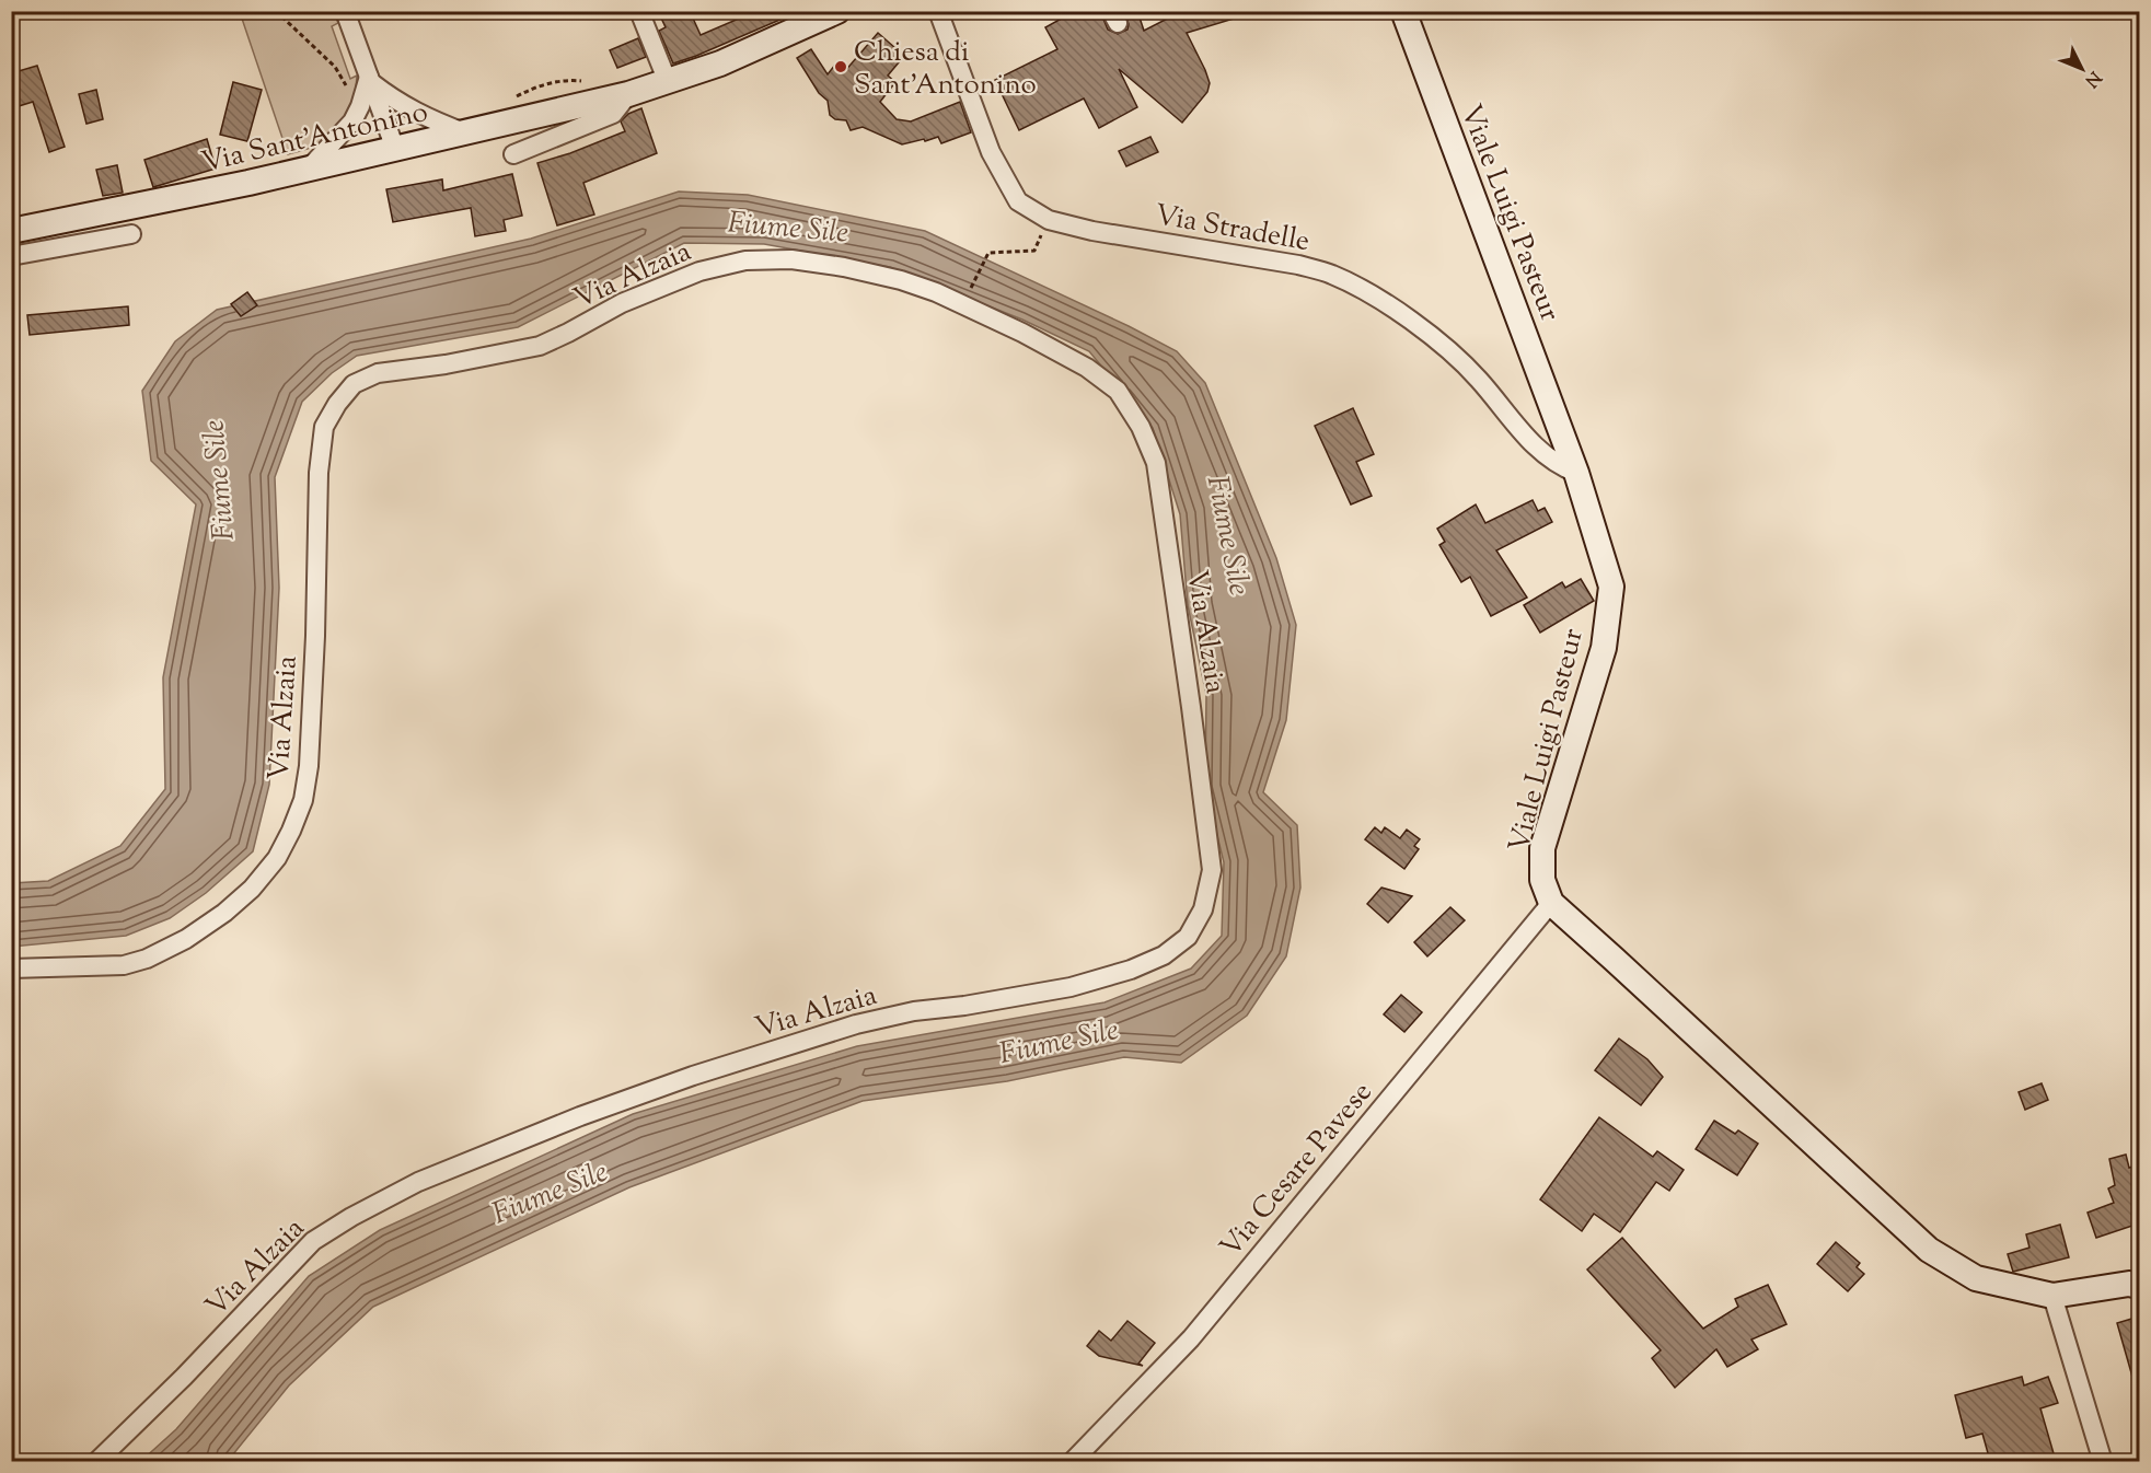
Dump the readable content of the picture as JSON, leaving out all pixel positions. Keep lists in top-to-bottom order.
{
  "streets": {
    "street": [
      "Via Sant'Antonino",
      "Viale Luigi Pasteur",
      "Via Stradelle",
      "Via Alzaia",
      "Via Cesare Pavese"
    ]
  },
  "crossings": [
    ["Viale Luigi Pasteur", "Via Stradelle"],
    ["Viale Luigi Pasteur", "Via Cesare Pavese"]
  ],
  "water": ["Fiume Sile"],
  "places": ["Chiesa di Sant'Antonino"],
  "north": "bottom right"
}
